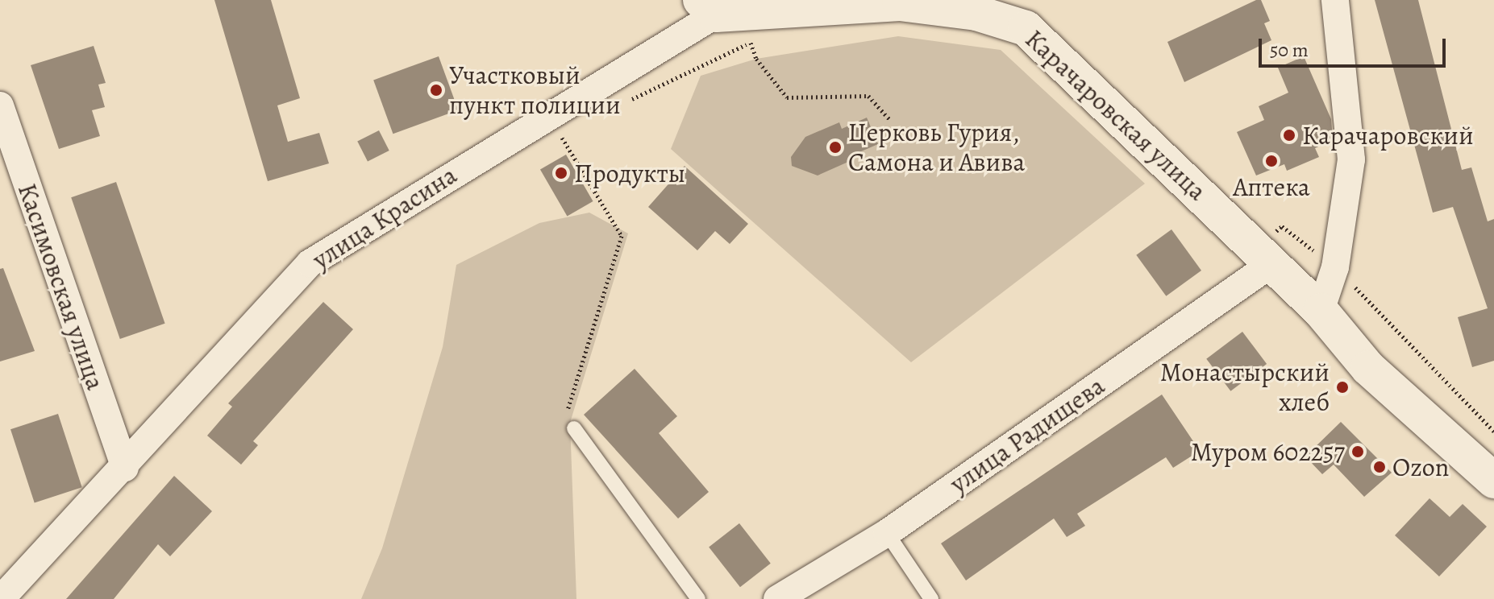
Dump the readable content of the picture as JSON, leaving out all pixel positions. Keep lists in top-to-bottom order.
{
  "streets": {
    "street": [
      "Карачаровская улица",
      "улица Красина",
      "Касимовская улица",
      "улица Радищева"
    ]
  },
  "crossings": [
    ["Карачаровская улица", "улица Красина"],
    ["Карачаровская улица", "улица Радищева"],
    ["улица Красина", "Касимовская улица"]
  ],
  "places": [
    "Участковый пункт полиции",
    "Карачаровский",
    "Церковь Гурия, Самона и Авива",
    "Аптека",
    "Продукты",
    "Монастырский хлеб",
    "Муром 602257",
    "Ozon"
  ],
  "scale_bar": "50 m"
}
